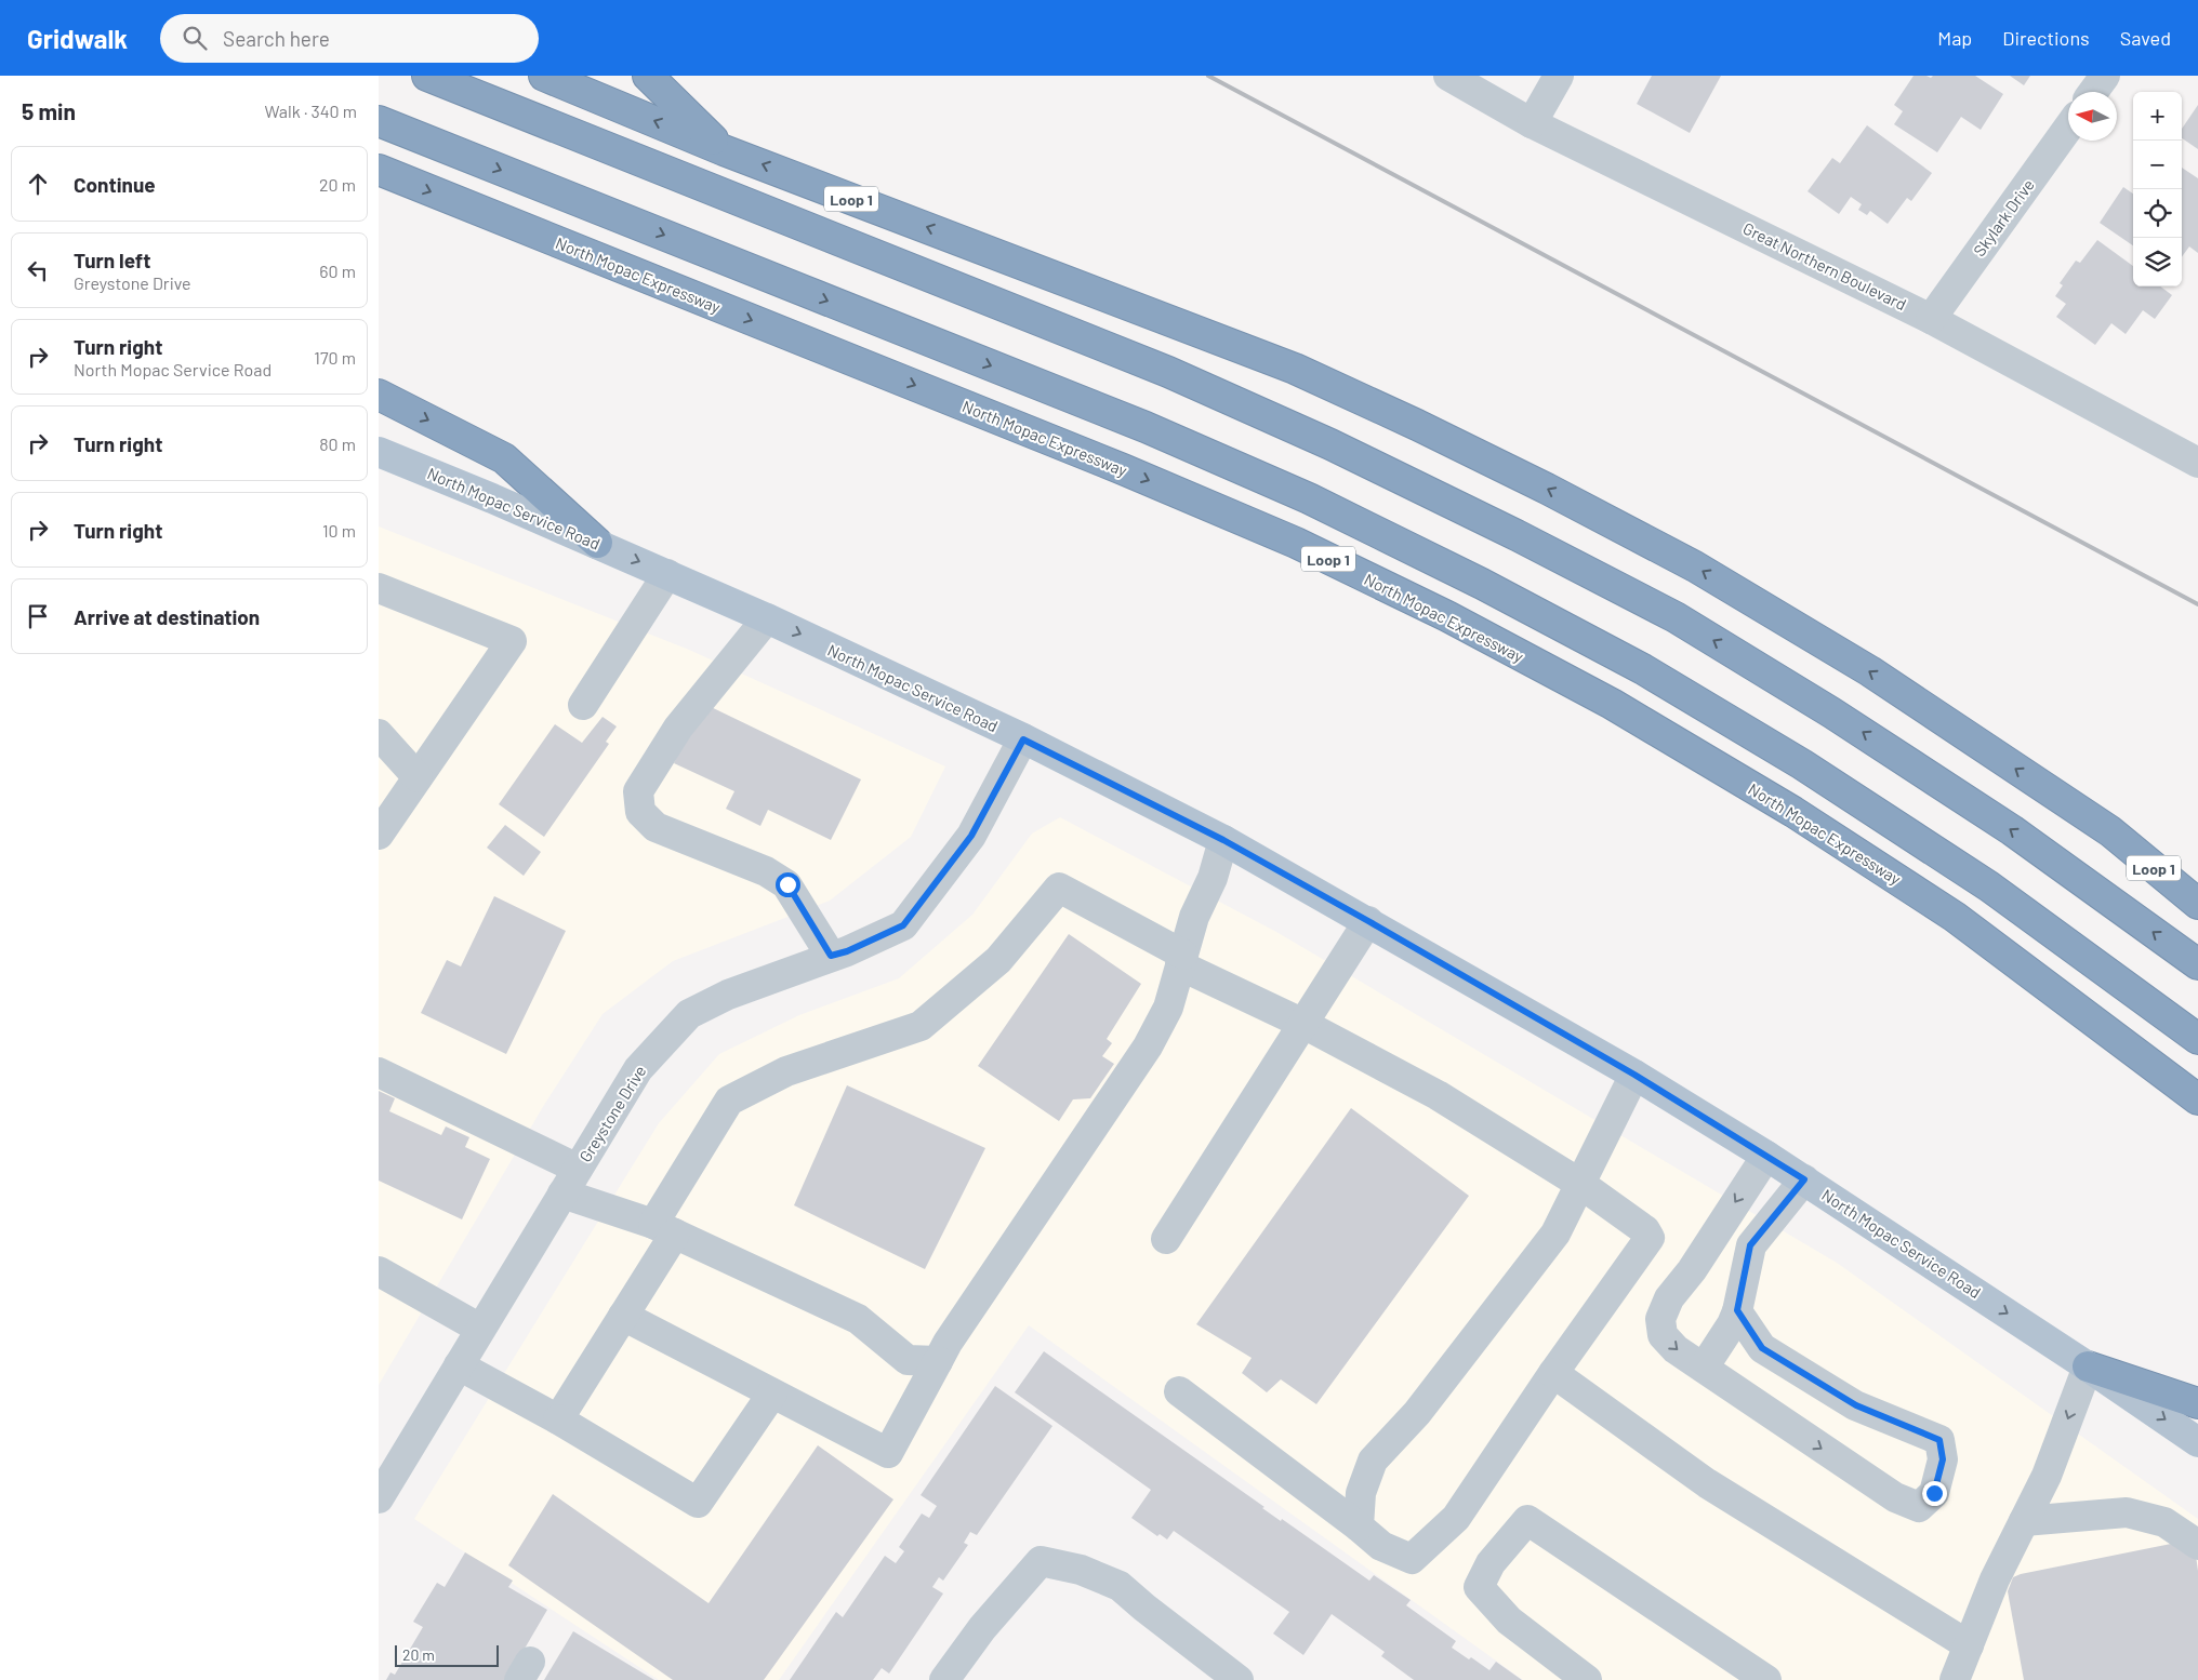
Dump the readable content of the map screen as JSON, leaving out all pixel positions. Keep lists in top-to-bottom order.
{
  "streets": {
    "highway": ["Loop 1", "North Mopac Expressway"],
    "main road": ["North Mopac Service Road"],
    "street": ["Skylark Drive", "Great Northern Boulevard", "Greystone Drive"]
  },
  "crossings": [
    ["Skylark Drive", "Great Northern Boulevard"],
    ["North Mopac Service Road", "Greystone Drive"]
  ],
  "one_way": ["North Mopac Service Road"],
  "scale_bar": "20 m",
  "north": "left",
  "page": {
    "header": "Gridwalk",
    "search": "Search here",
    "nav": ["Map", "Directions", "Saved"],
    "heading": ["5 min", "Walk · 340 m"],
    "map_buttons": ["+", "−"],
    "list": [
      ["Continue", "20 m"],
      ["Turn left", "Greystone Drive", "60 m"],
      ["Turn right", "North Mopac Service Road", "170 m"],
      ["Turn right", "80 m"],
      ["Turn right", "10 m"],
      "Arrive at destination"
    ],
    "scale": "20 m"
  }
}
